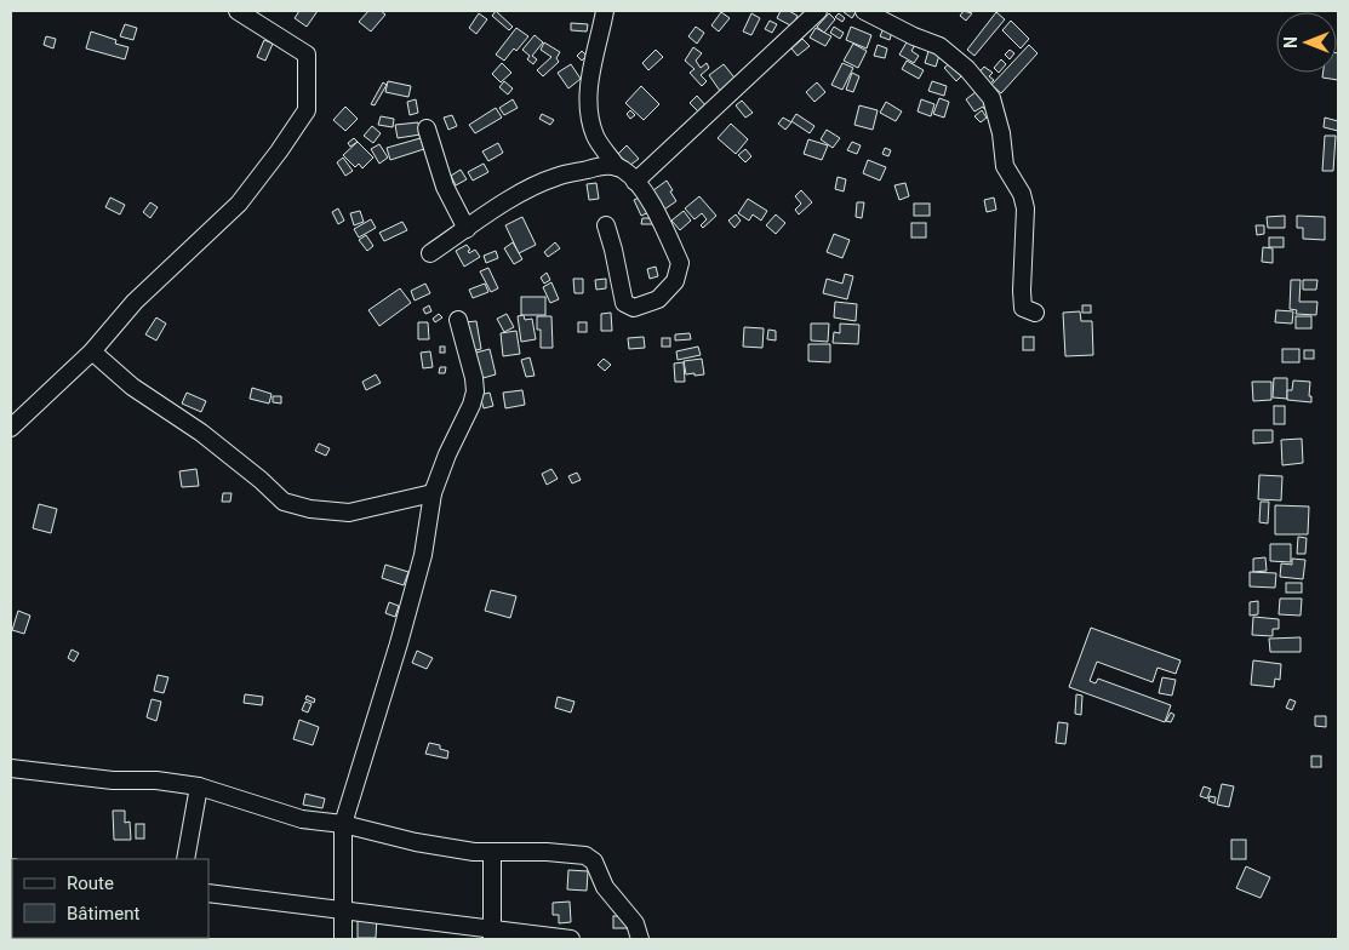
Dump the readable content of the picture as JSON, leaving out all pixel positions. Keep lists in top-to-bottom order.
{
  "legend": ["Route", "Bâtiment"],
  "north": "left"
}
